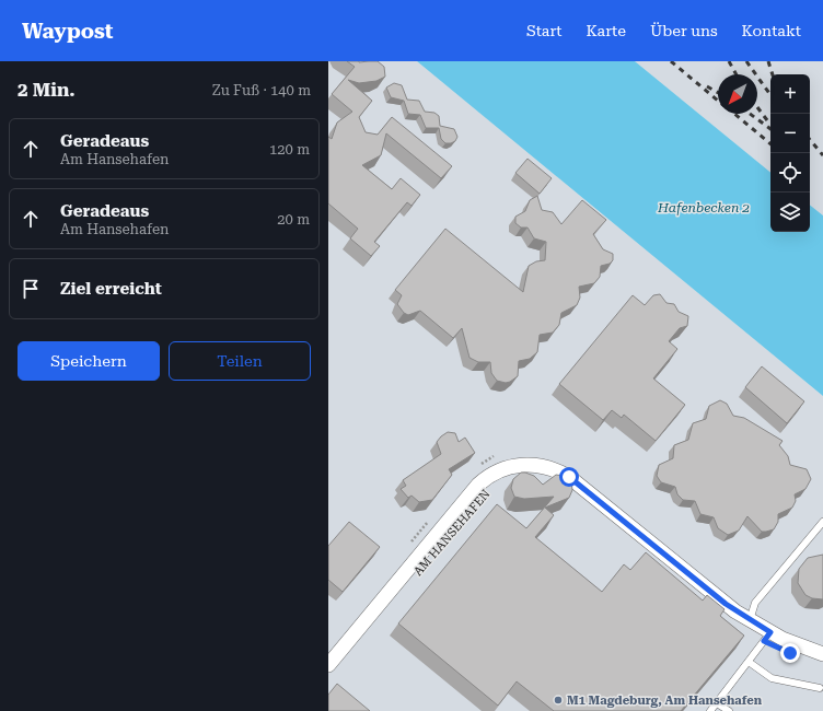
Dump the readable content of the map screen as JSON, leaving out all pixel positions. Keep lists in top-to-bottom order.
{
  "streets": {
    "street": ["AM HANSEHAFEN"]
  },
  "water": ["Hafenbecken 2"],
  "places": ["M1 Magdeburg, Am Hansehafen"],
  "north": "bottom left",
  "page": {
    "header": "Waypost",
    "nav": [
      "Start",
      "Karte",
      "Über uns",
      "Kontakt"
    ],
    "heading": ["2 Min.", "Zu Fuß · 140 m"],
    "map_buttons": ["+", "−"],
    "list": [
      ["Geradeaus", "Am Hansehafen", "120 m"],
      ["Geradeaus", "Am Hansehafen", "20 m"],
      "Ziel erreicht"
    ],
    "buttons": ["Speichern", "Teilen"]
  }
}
